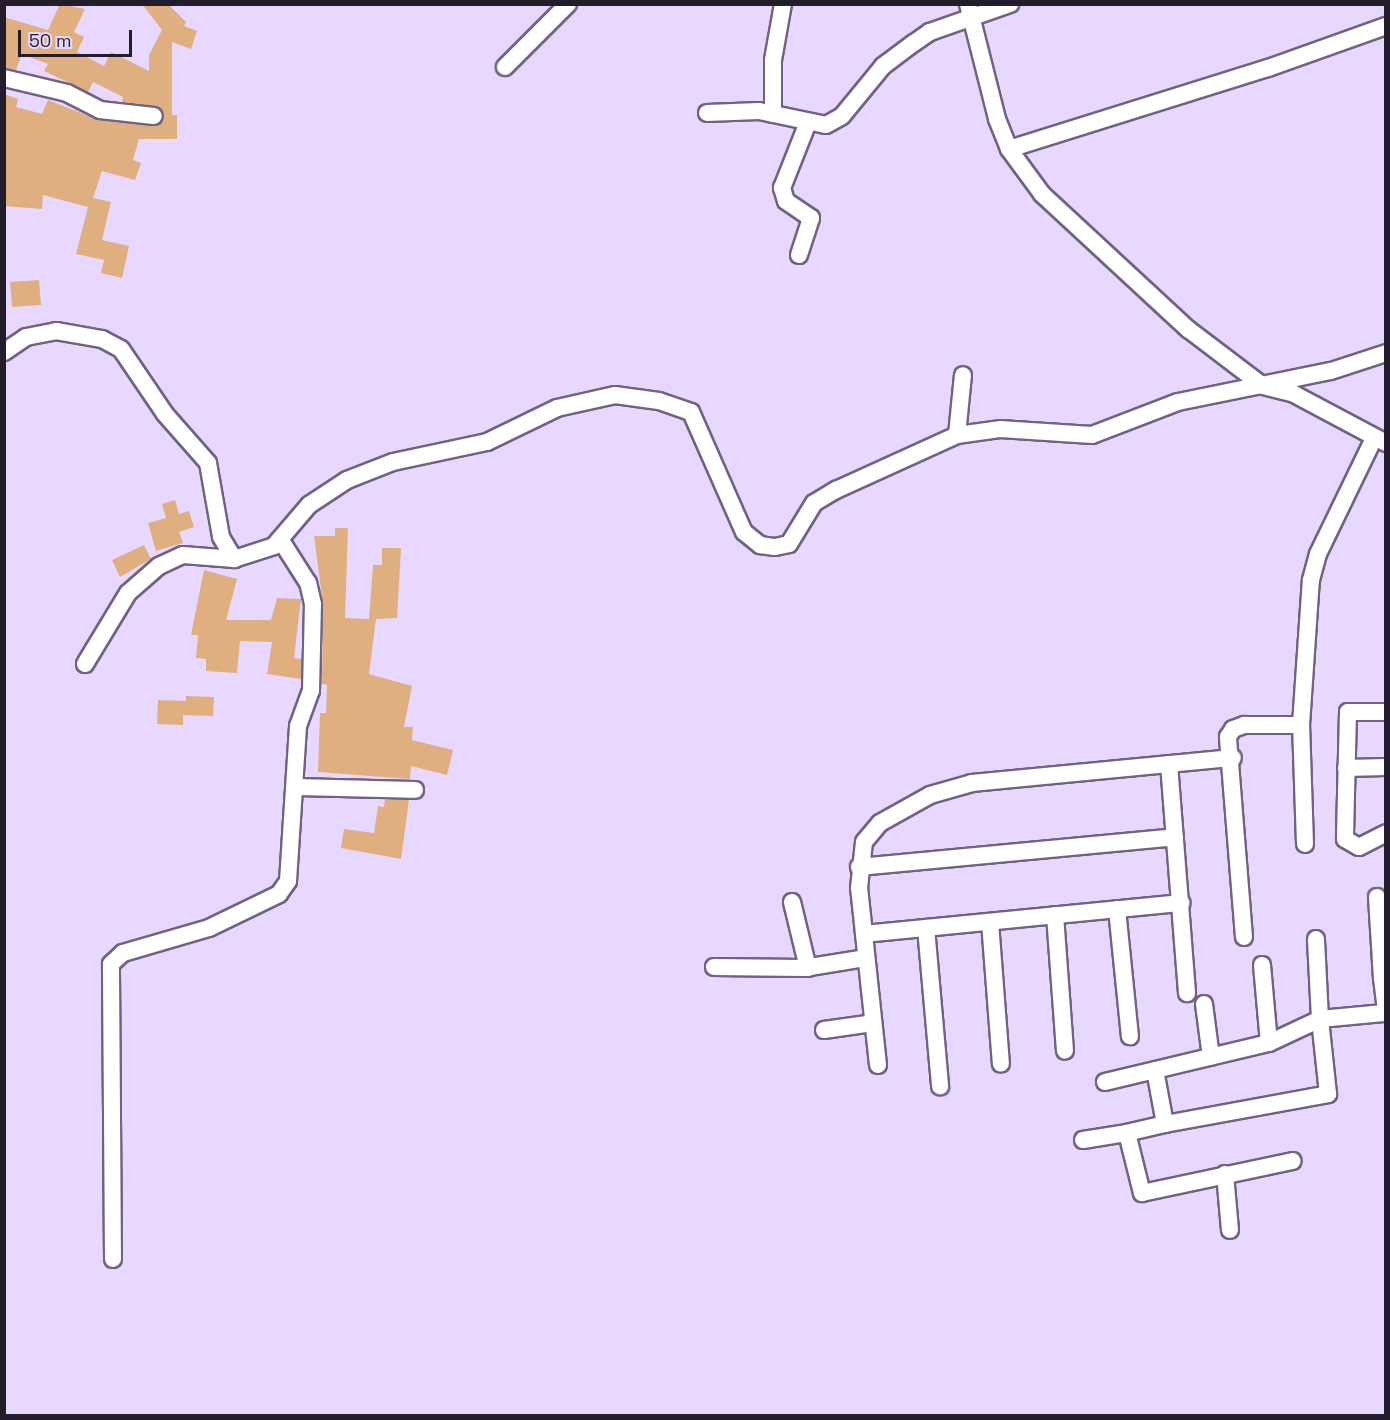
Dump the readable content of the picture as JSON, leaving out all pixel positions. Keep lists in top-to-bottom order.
{
  "scale_bar": "50 m"
}
